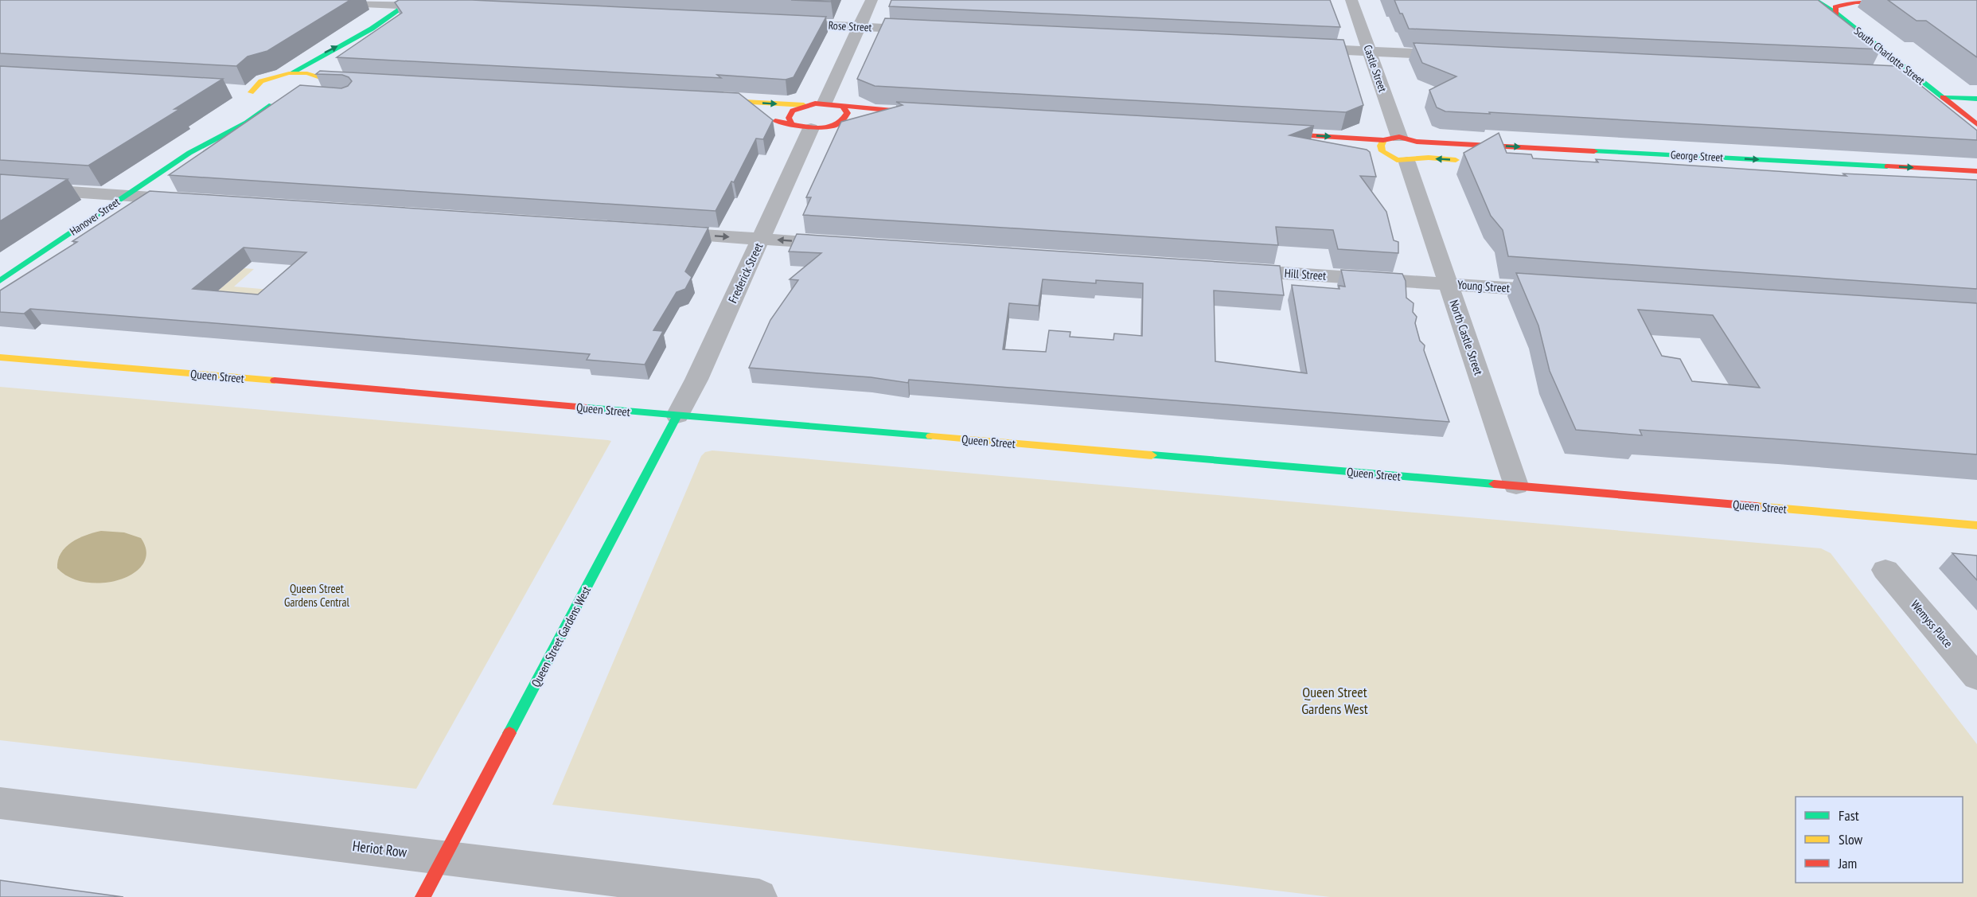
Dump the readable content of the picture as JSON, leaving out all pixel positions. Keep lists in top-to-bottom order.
{
  "streets": {
    "street": [
      "Rose Street",
      "South Charlotte Street",
      "Castle Street",
      "George Street",
      "Hanover Street",
      "Frederick Street",
      "Hill Street",
      "Young Street",
      "North Castle Street",
      "Queen Street",
      "Wemyss Place",
      "Queen Street Gardens West",
      "Heriot Row"
    ]
  },
  "crossings": [
    ["Castle Street", "George Street"],
    ["Frederick Street", "Queen Street"],
    ["Frederick Street", "Queen Street Gardens West"],
    ["Hill Street", "Young Street"],
    ["Hill Street", "North Castle Street"],
    ["Young Street", "North Castle Street"],
    ["North Castle Street", "Queen Street"],
    ["Queen Street", "Queen Street Gardens West"],
    ["Queen Street Gardens West", "Heriot Row"]
  ],
  "parks": ["Queen Street Gardens Central", "Queen Street Gardens West"],
  "legend": ["Fast", "Slow", "Jam"]
}
